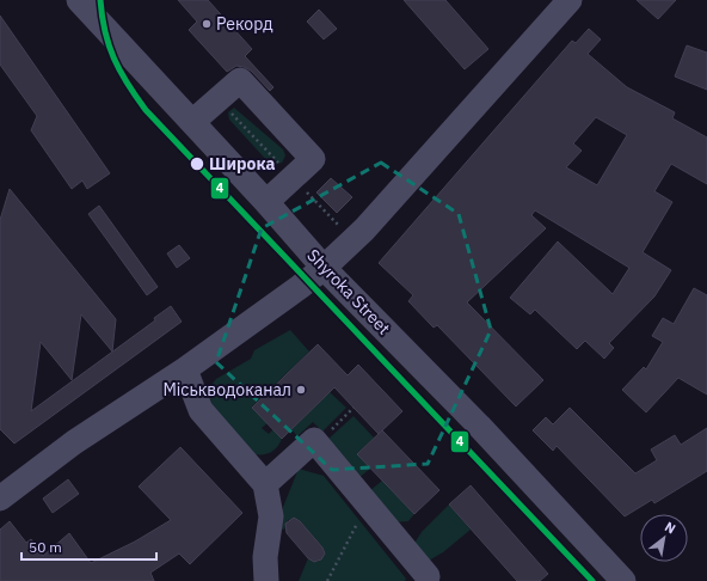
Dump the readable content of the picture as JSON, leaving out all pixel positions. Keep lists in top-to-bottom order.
{
  "streets": {
    "street": ["Shyroka Street"]
  },
  "places": ["Рекорд", "Широка", "Міськводоканал"],
  "lines": ["transit line 4"],
  "scale_bar": "50 m",
  "north": "top right"
}
